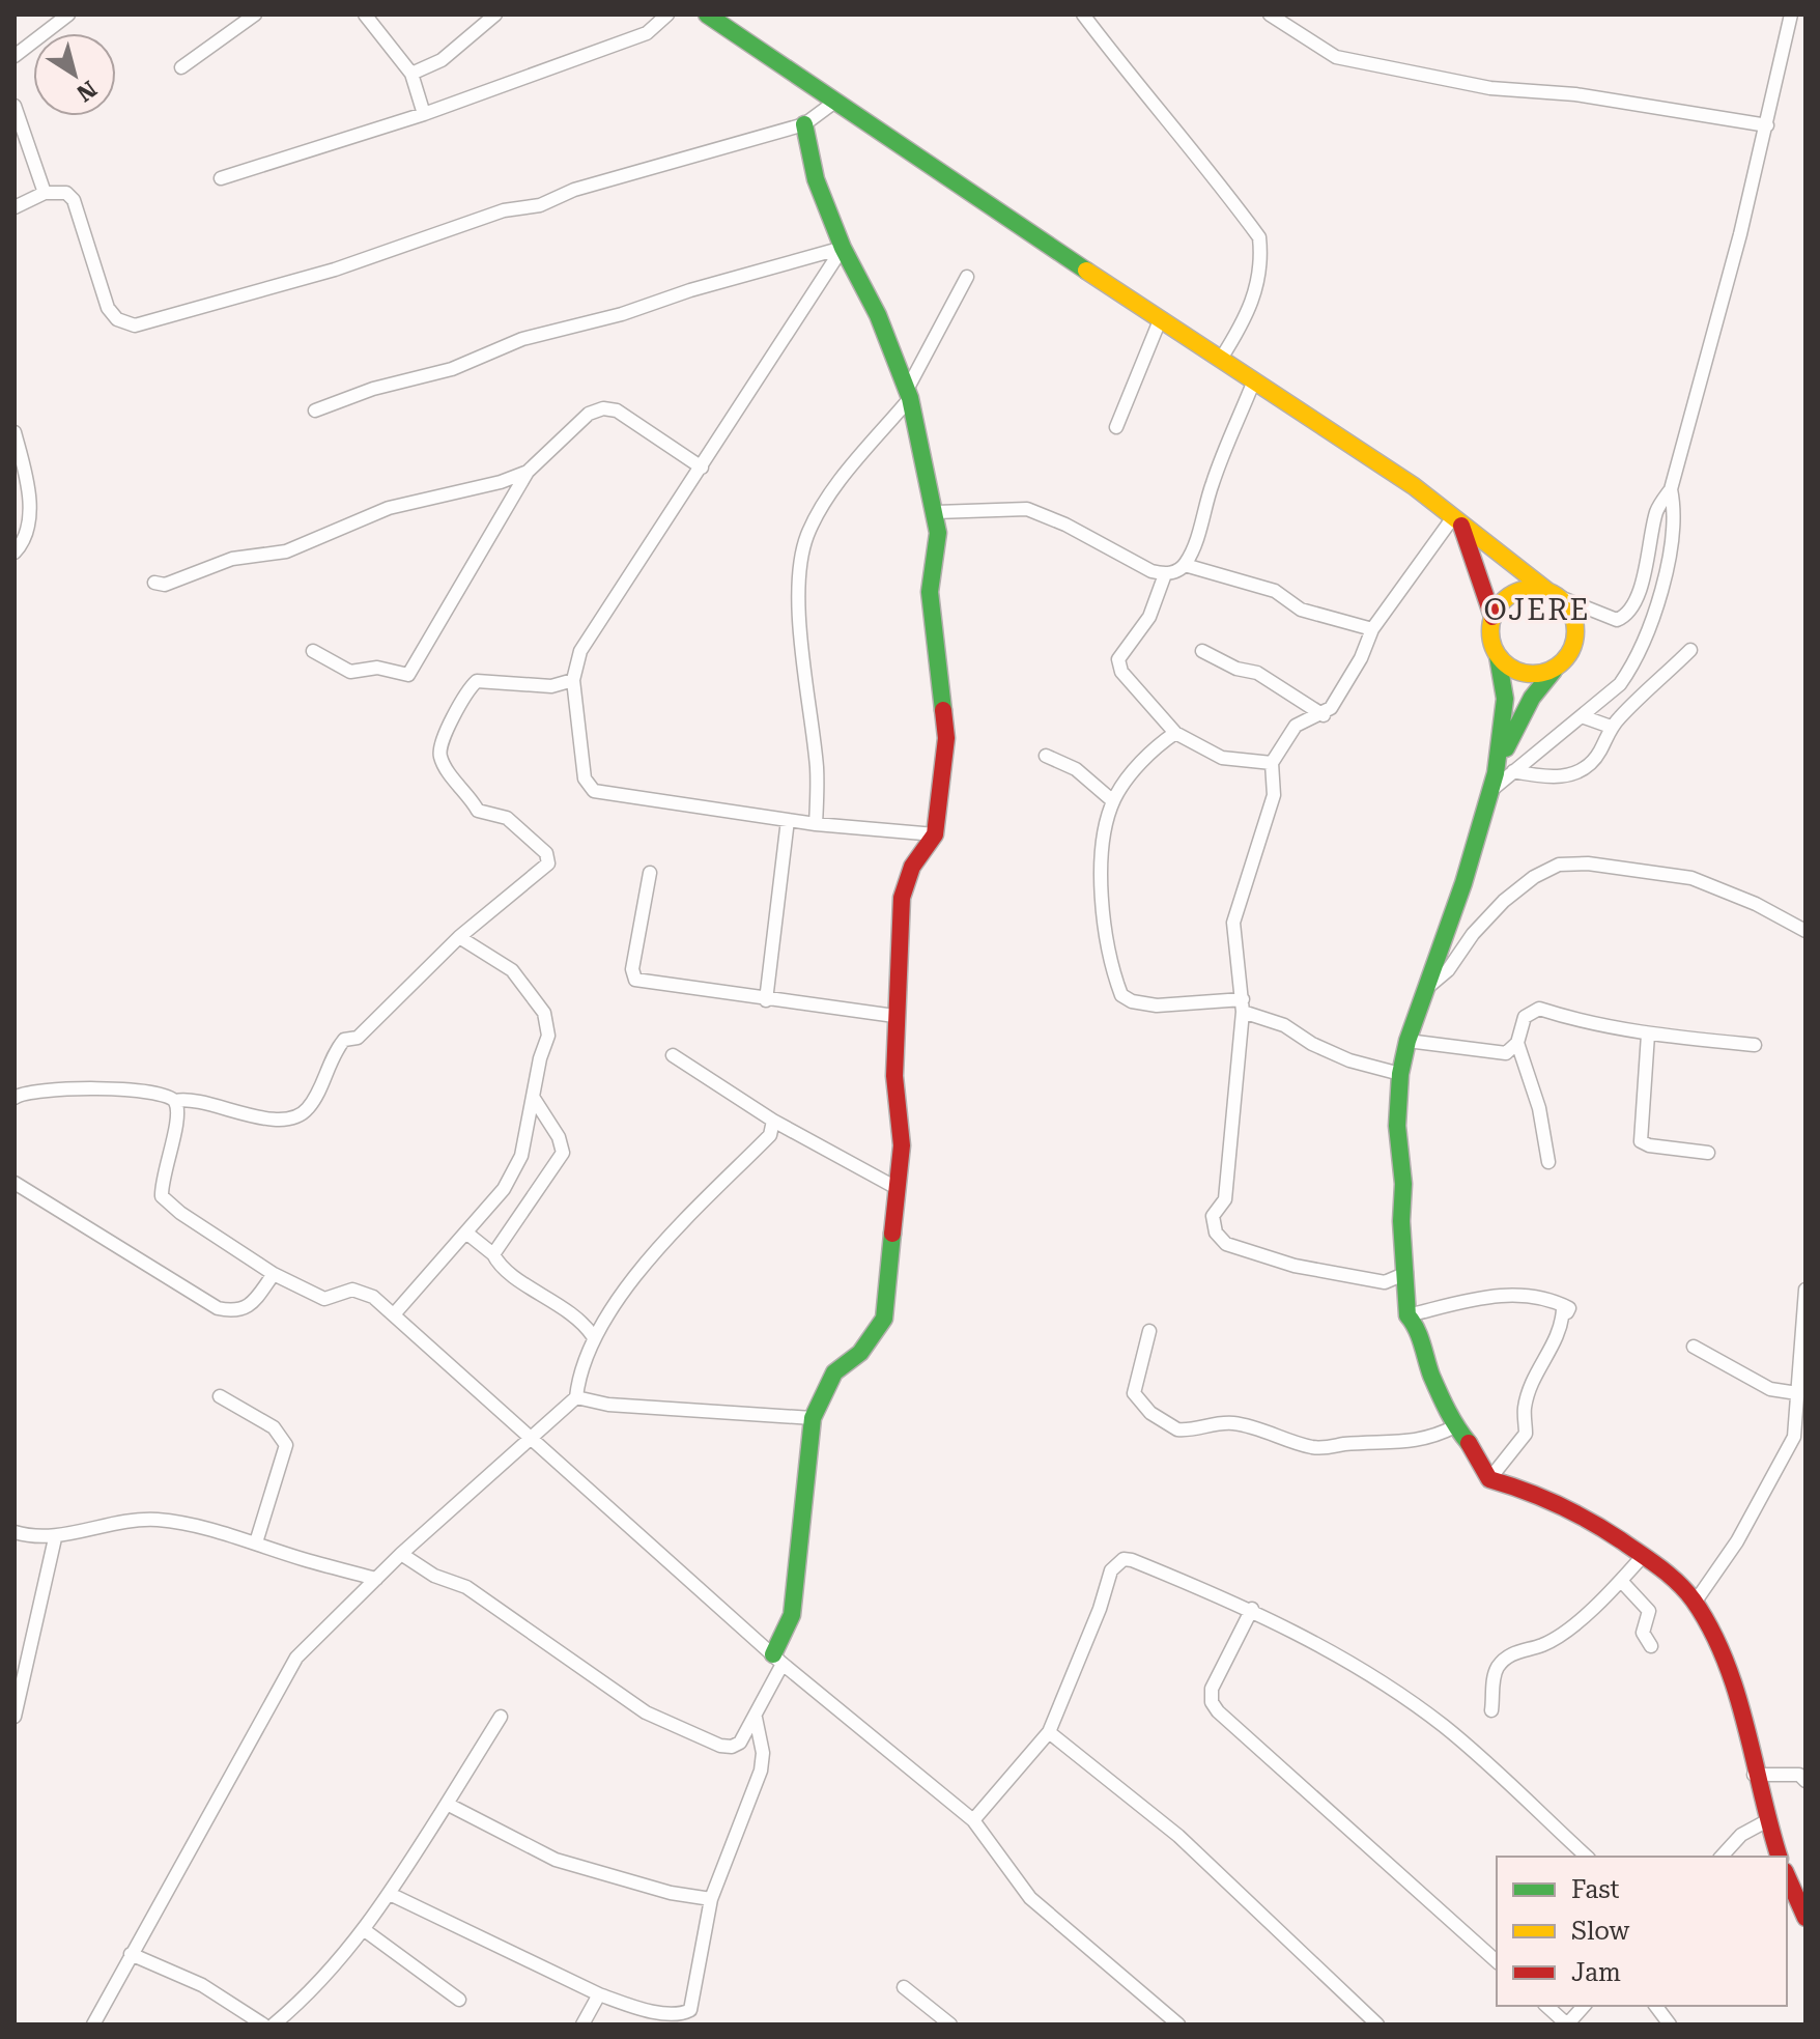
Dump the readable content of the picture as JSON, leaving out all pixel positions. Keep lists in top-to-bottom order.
{
  "districts": ["OJERE"],
  "legend": ["Fast", "Slow", "Jam"],
  "north": "bottom right"
}
